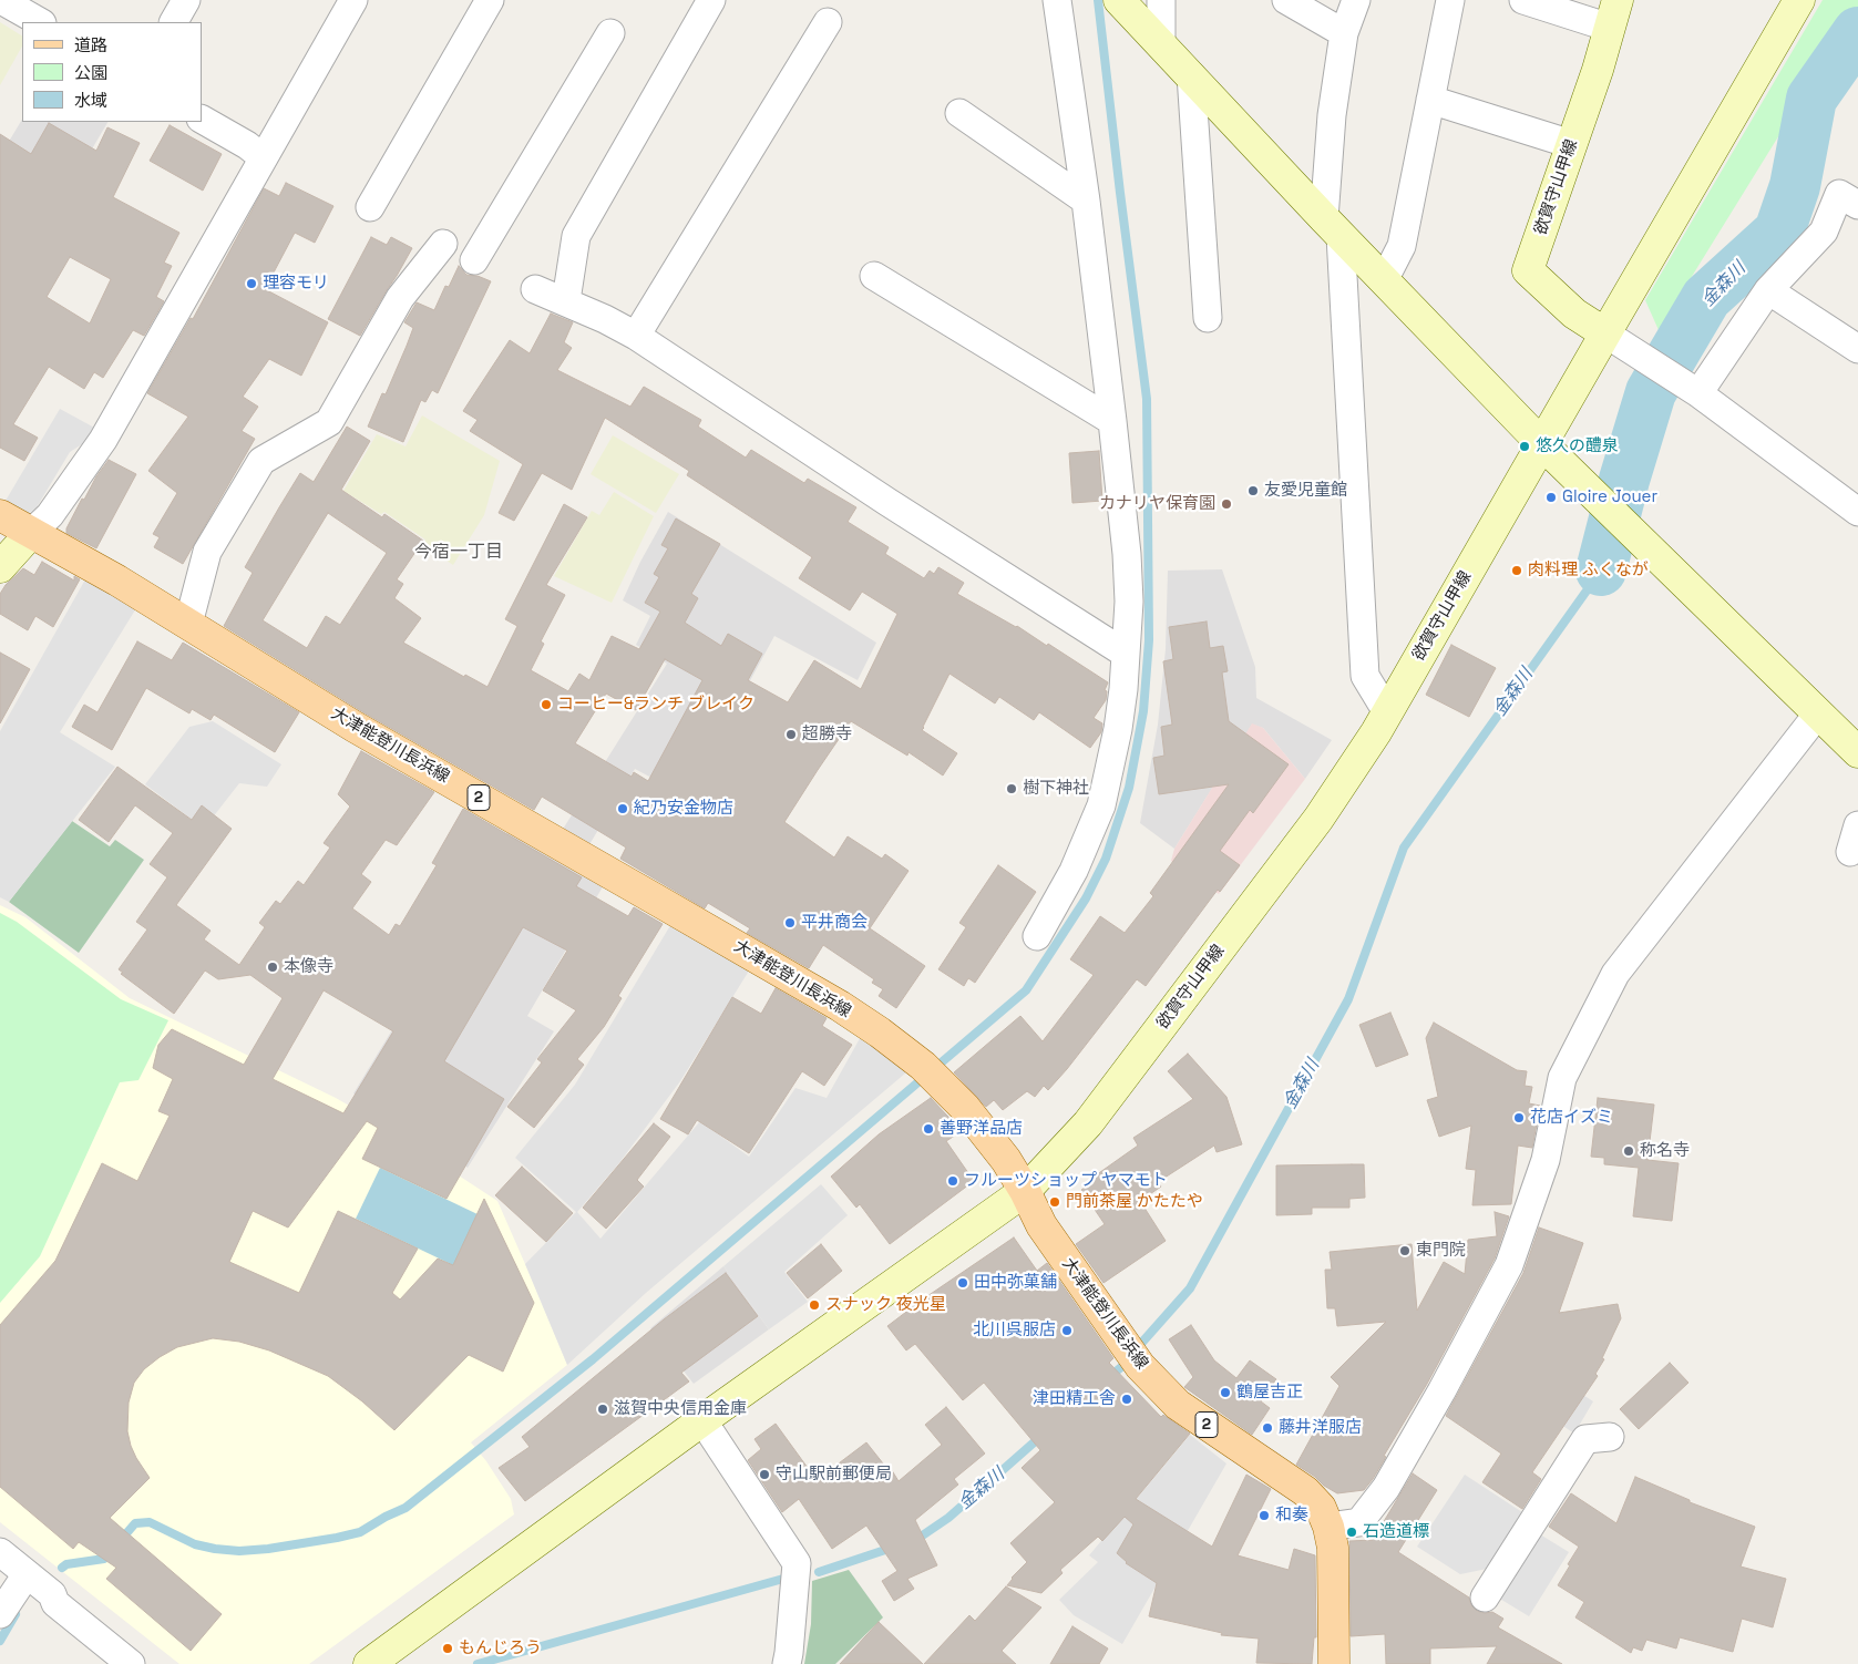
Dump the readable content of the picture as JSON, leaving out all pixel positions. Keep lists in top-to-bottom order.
{
  "streets": {
    "main road": ["大津能登川長浜線", "2"],
    "street": ["欲賀守山甲線"]
  },
  "crossings": [
    ["欲賀守山甲線", "大津能登川長浜線"]
  ],
  "districts": ["今宿一丁目"],
  "water": ["金森川"],
  "places": [
    "理容モリ",
    "悠久の醴泉",
    "友愛児童館",
    "Gloire Jouer",
    "カナリヤ保育園",
    "肉料理 ふくなが",
    "コーヒー&ランチ ブレイク",
    "超勝寺",
    "樹下神社",
    "紀乃安金物店",
    "平井商会",
    "本像寺",
    "花店イズミ",
    "善野洋品店",
    "称名寺",
    "フルーツショップ ヤマモト",
    "門前茶屋 かたたや",
    "東門院",
    "田中弥菓舗",
    "スナック 夜光星",
    "北川呉服店",
    "鶴屋吉正",
    "津田精工舎",
    "滋賀中央信用金庫",
    "藤井洋服店",
    "守山駅前郵便局",
    "和奏",
    "石造道標",
    "もんじろう"
  ],
  "legend": ["道路", "公園", "水域"]
}
